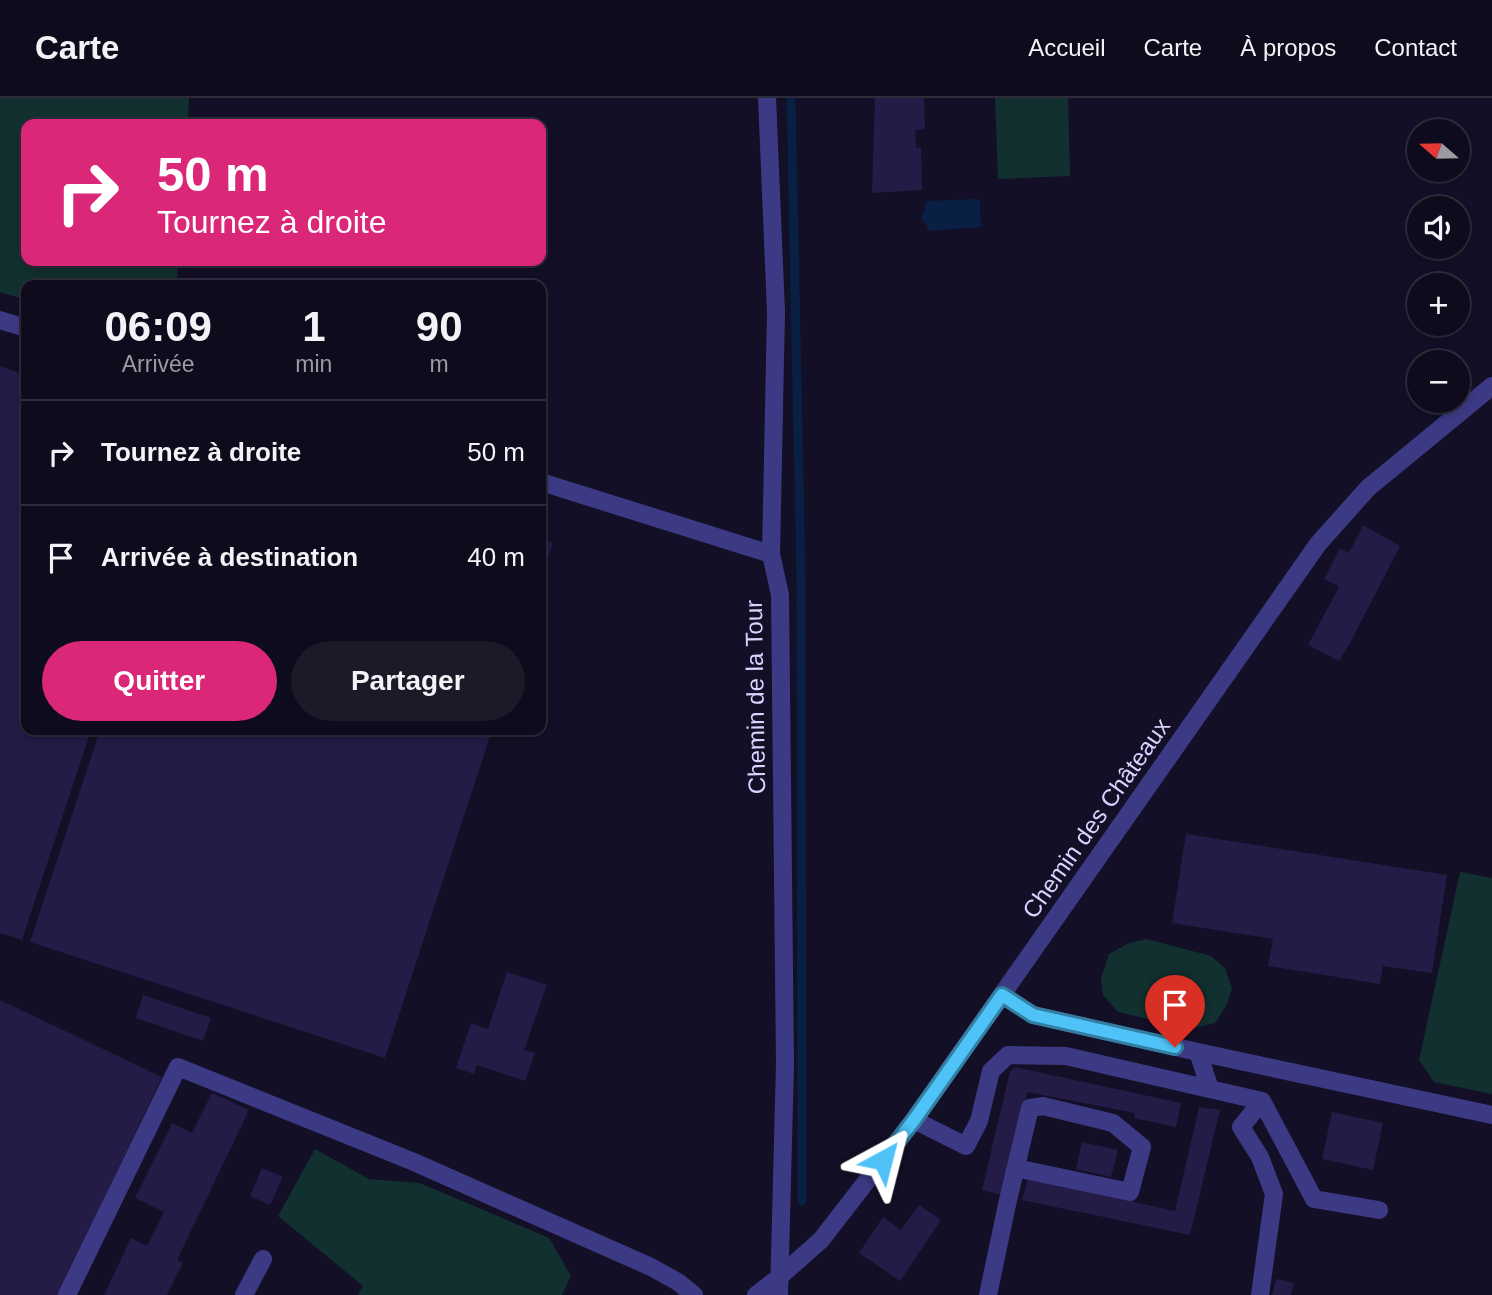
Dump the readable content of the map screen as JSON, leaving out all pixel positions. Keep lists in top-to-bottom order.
{
  "streets": {
    "street": ["Chemin de la Tour", "Chemin des Châteaux"]
  },
  "crossings": [
    ["Chemin de la Tour", "Chemin des Châteaux"]
  ],
  "north": "left",
  "page": {
    "header": "Carte",
    "nav": [
      "Accueil",
      "Carte",
      "À propos",
      "Contact"
    ],
    "map_buttons": ["+", "−"],
    "turn": ["50 m", "Tournez à droite"],
    "eta": [
      "06:09",
      "Arrivée",
      "1",
      "min",
      "90",
      "m"
    ],
    "list": [
      {
        "name": "Tournez à droite",
        "value": "50 m"
      },
      {
        "name": "Arrivée à destination",
        "value": "40 m"
      }
    ],
    "buttons": ["Quitter", "Partager"]
  }
}
